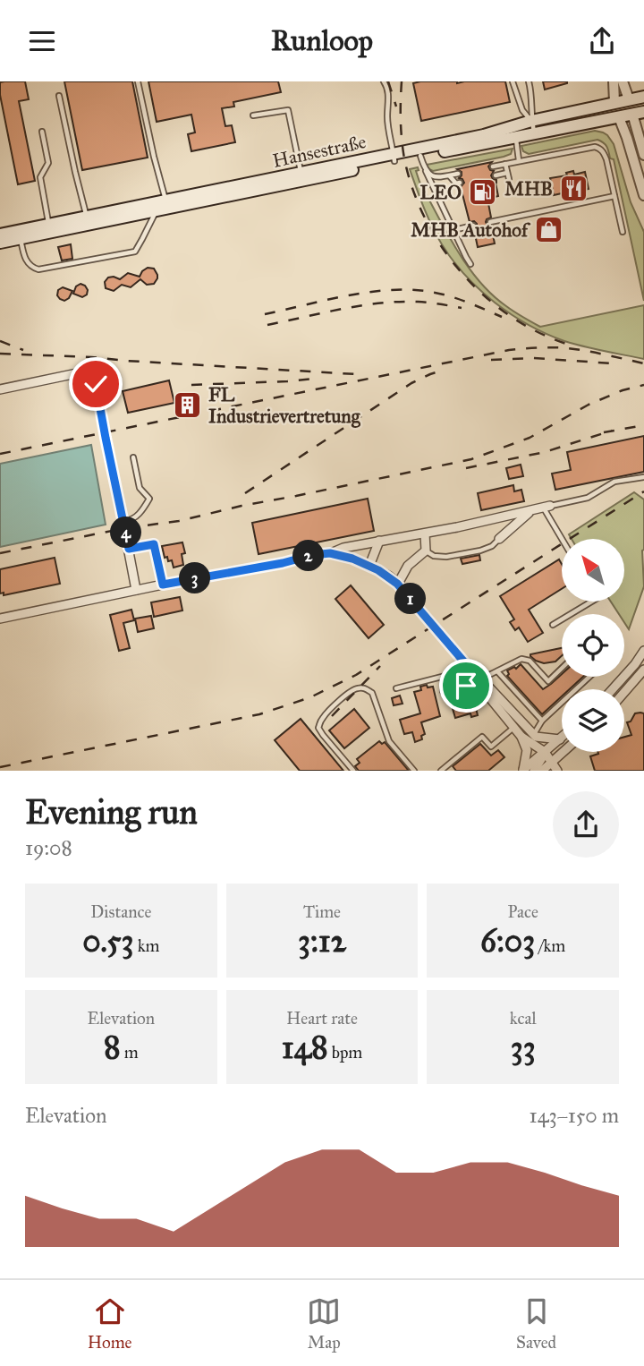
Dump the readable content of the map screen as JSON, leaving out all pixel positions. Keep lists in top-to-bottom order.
{
  "streets": {
    "main road": ["Hansestraße"]
  },
  "places": {
    "restaurant": ["MHB"],
    "fuel station": ["LEO"],
    "shop": ["MHB Autohof"],
    "building": ["FL Industrievertretung"]
  },
  "north": "top left",
  "page": {
    "header": "Runloop",
    "pins": [
      "4",
      "2",
      "3",
      "1"
    ],
    "heading": ["Evening run", "19:08"],
    "stats": [
      ["Distance", "0.53 km"],
      ["Time", "3:12"],
      ["Pace", "6:03 /km"],
      ["Elevation", "8 m"],
      ["Heart rate", "148 bpm"],
      ["kcal", "33"]
    ],
    "chart": ["Elevation", "143–150 m"],
    "tabs": ["Home", "Map", "Saved"]
  }
}
